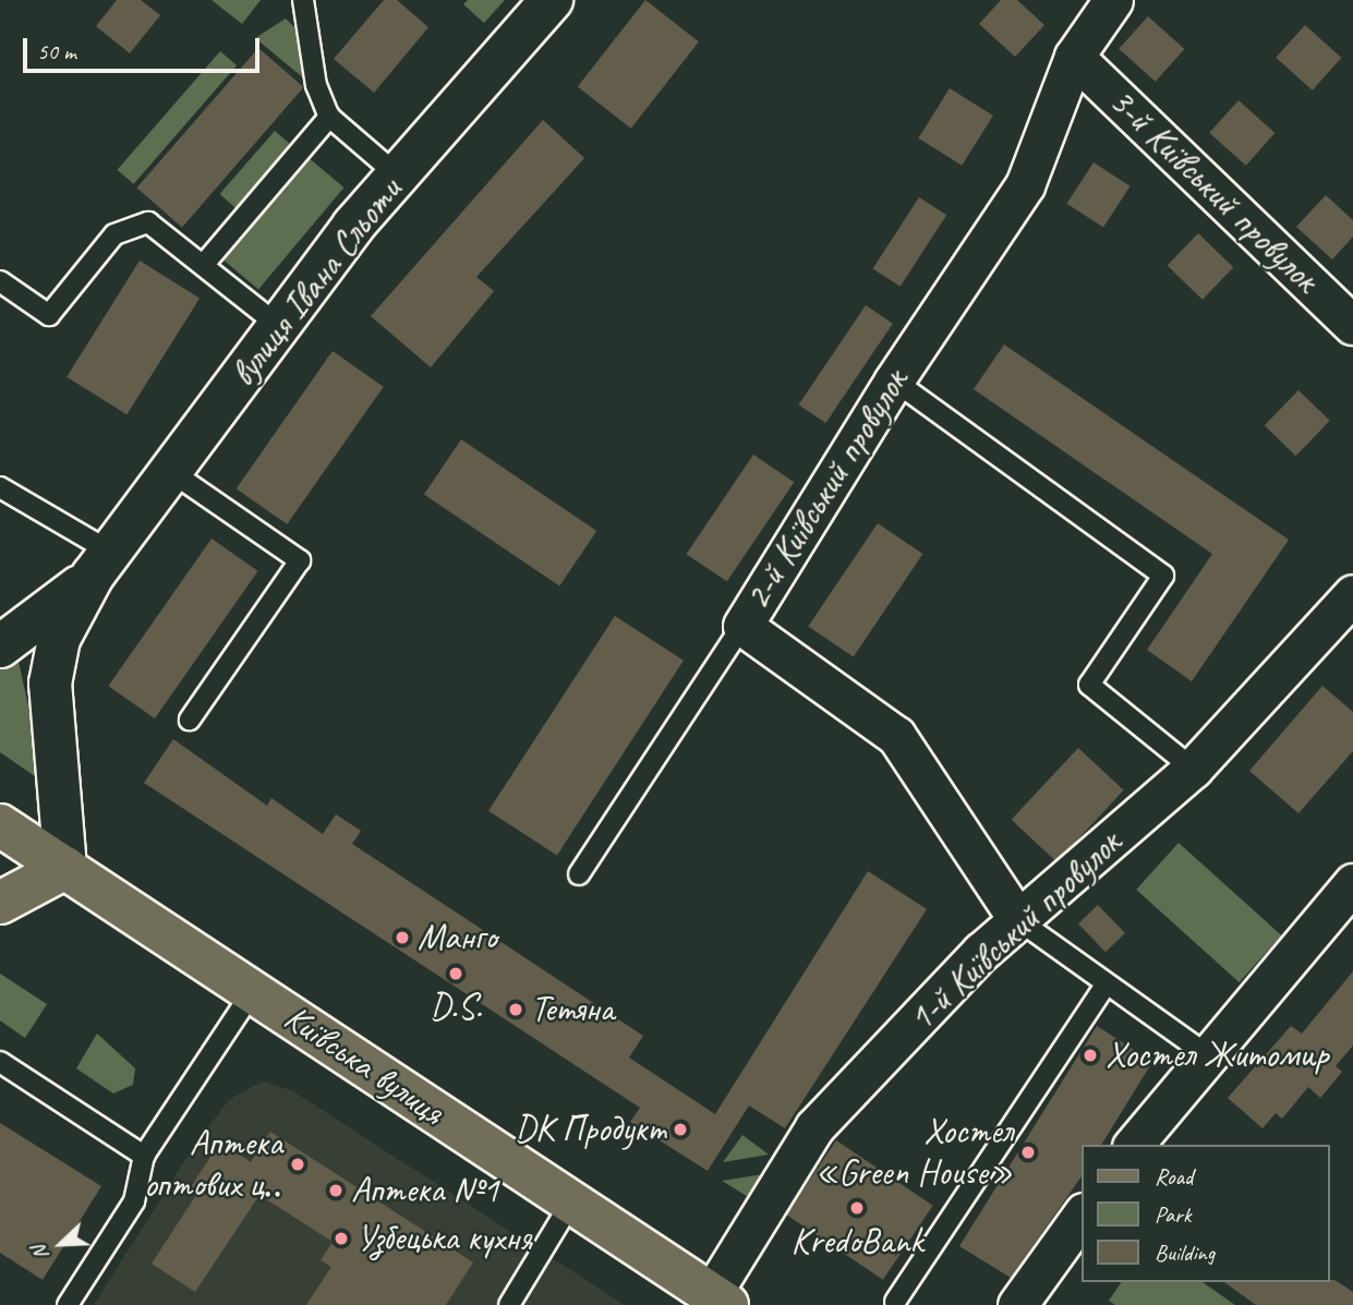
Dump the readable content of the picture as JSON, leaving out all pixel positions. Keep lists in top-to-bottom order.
{
  "streets": {
    "main road": ["Київська вулиця"],
    "street": [
      "3-й Київський провулок",
      "вулиця Івана Сльоти",
      "2-й Київський провулок",
      "1-й Київський провулок"
    ]
  },
  "crossings": [
    ["3-й Київський провулок", "2-й Київський провулок"],
    ["вулиця Івана Сльоти", "Київська вулиця"],
    ["2-й Київський провулок", "1-й Київський провулок"],
    ["1-й Київський провулок", "Київська вулиця"]
  ],
  "places": [
    "Манго",
    "D.S.",
    "Тетяна",
    "Хостел Житомир",
    "DK Продукт",
    "Хостел «Green House»",
    "Аптека оптових ц‥",
    "Аптека №1",
    "KredoBank",
    "Узбецька кухня"
  ],
  "legend": ["Road", "Park", "Building"],
  "scale_bar": "50 m",
  "north": "bottom left"
}
